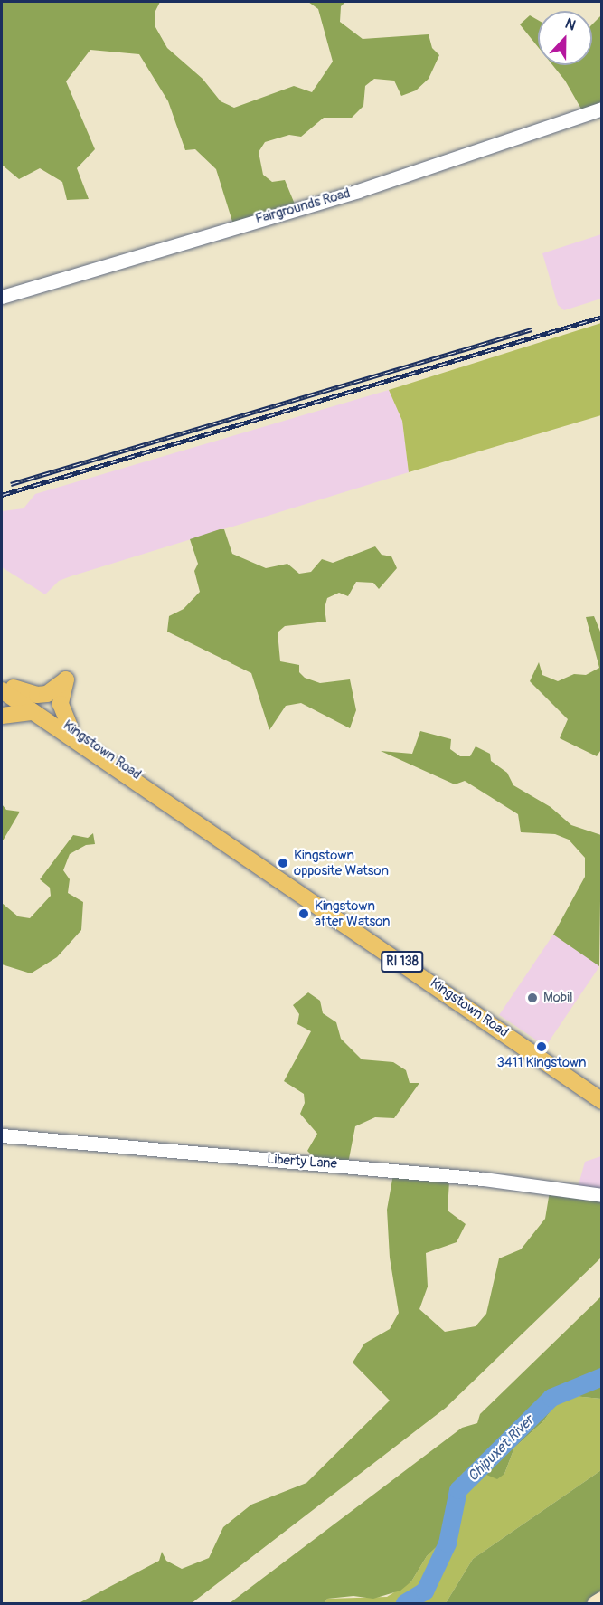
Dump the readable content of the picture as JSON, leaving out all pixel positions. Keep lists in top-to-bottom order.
{
  "streets": {
    "main road": ["Kingstown Road", "RI 138"],
    "street": ["Fairgrounds Road", "Liberty Lane"]
  },
  "water": ["Chipuxet River"],
  "places": [
    "Kingstown opposite Watson",
    "Kingstown after Watson",
    "Mobil",
    "3411 Kingstown"
  ],
  "north": "top"
}
